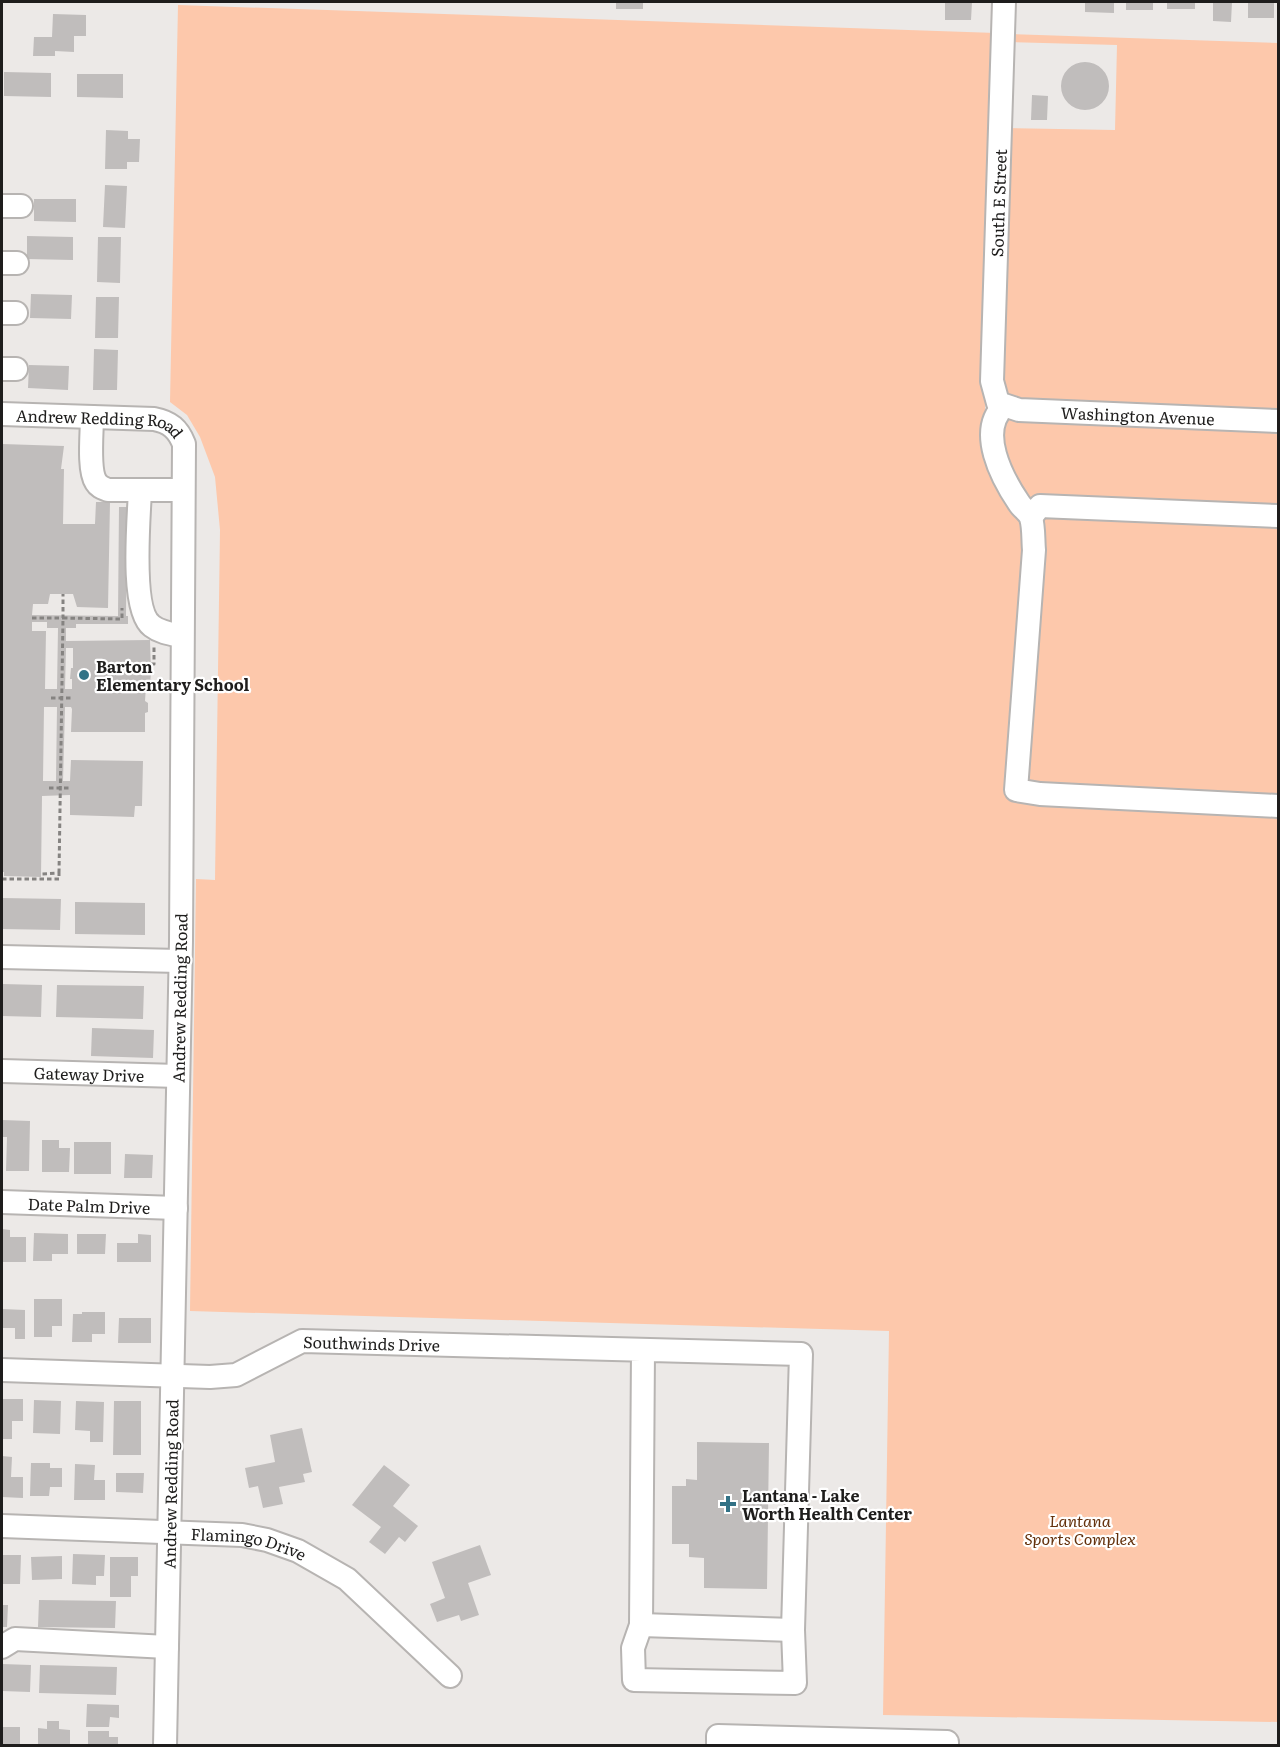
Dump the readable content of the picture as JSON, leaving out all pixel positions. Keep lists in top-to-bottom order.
{
  "streets": {
    "street": [
      "South E Street",
      "Washington Avenue",
      "Andrew Redding Road",
      "Gateway Drive",
      "Date Palm Drive",
      "Southwinds Drive",
      "Flamingo Drive"
    ]
  },
  "crossings": [
    ["South E Street", "Washington Avenue"],
    ["Andrew Redding Road", "Gateway Drive"],
    ["Andrew Redding Road", "Date Palm Drive"],
    ["Andrew Redding Road", "Southwinds Drive"],
    ["Andrew Redding Road", "Flamingo Drive"]
  ],
  "parks": ["Lantana Sports Complex"],
  "places": {
    "other": ["Barton Elementary School"],
    "health": ["Lantana - Lake Worth Health Center"]
  }
}
